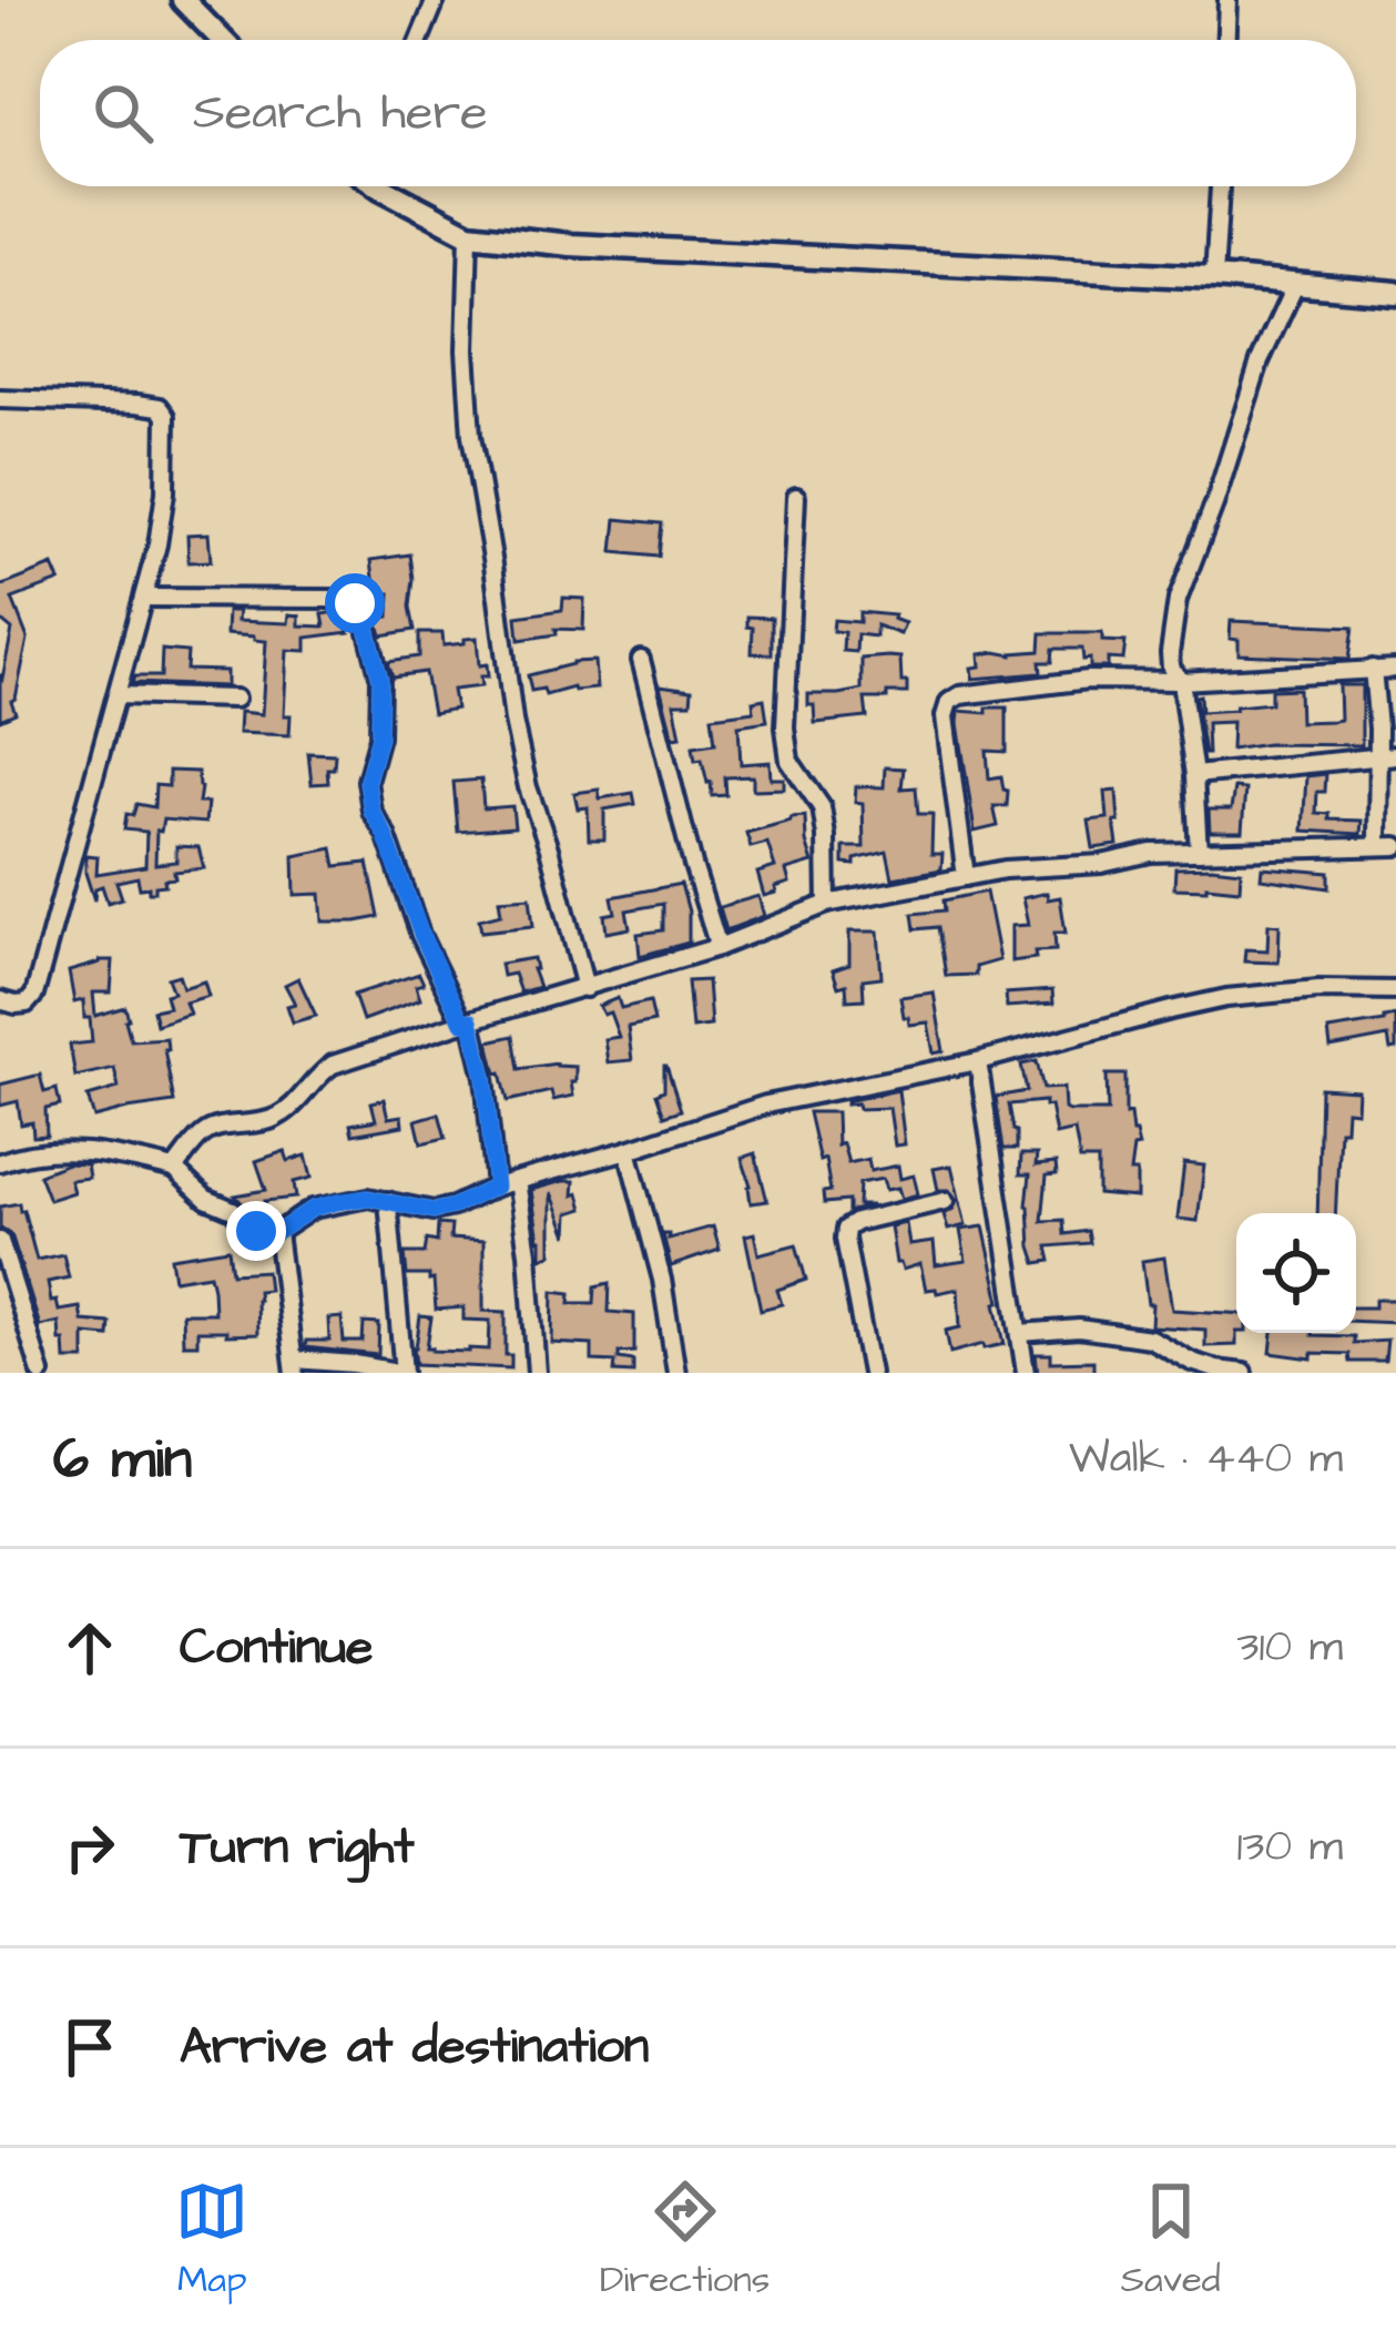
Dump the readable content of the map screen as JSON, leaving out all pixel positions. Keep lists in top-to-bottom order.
{
  "page": {
    "search": "Search here",
    "heading": ["6 min", "Walk · 440 m"],
    "list": [
      ["Continue", "310 m"],
      ["Turn right", "130 m"],
      "Arrive at destination"
    ],
    "nav": ["Map", "Directions", "Saved"]
  }
}
